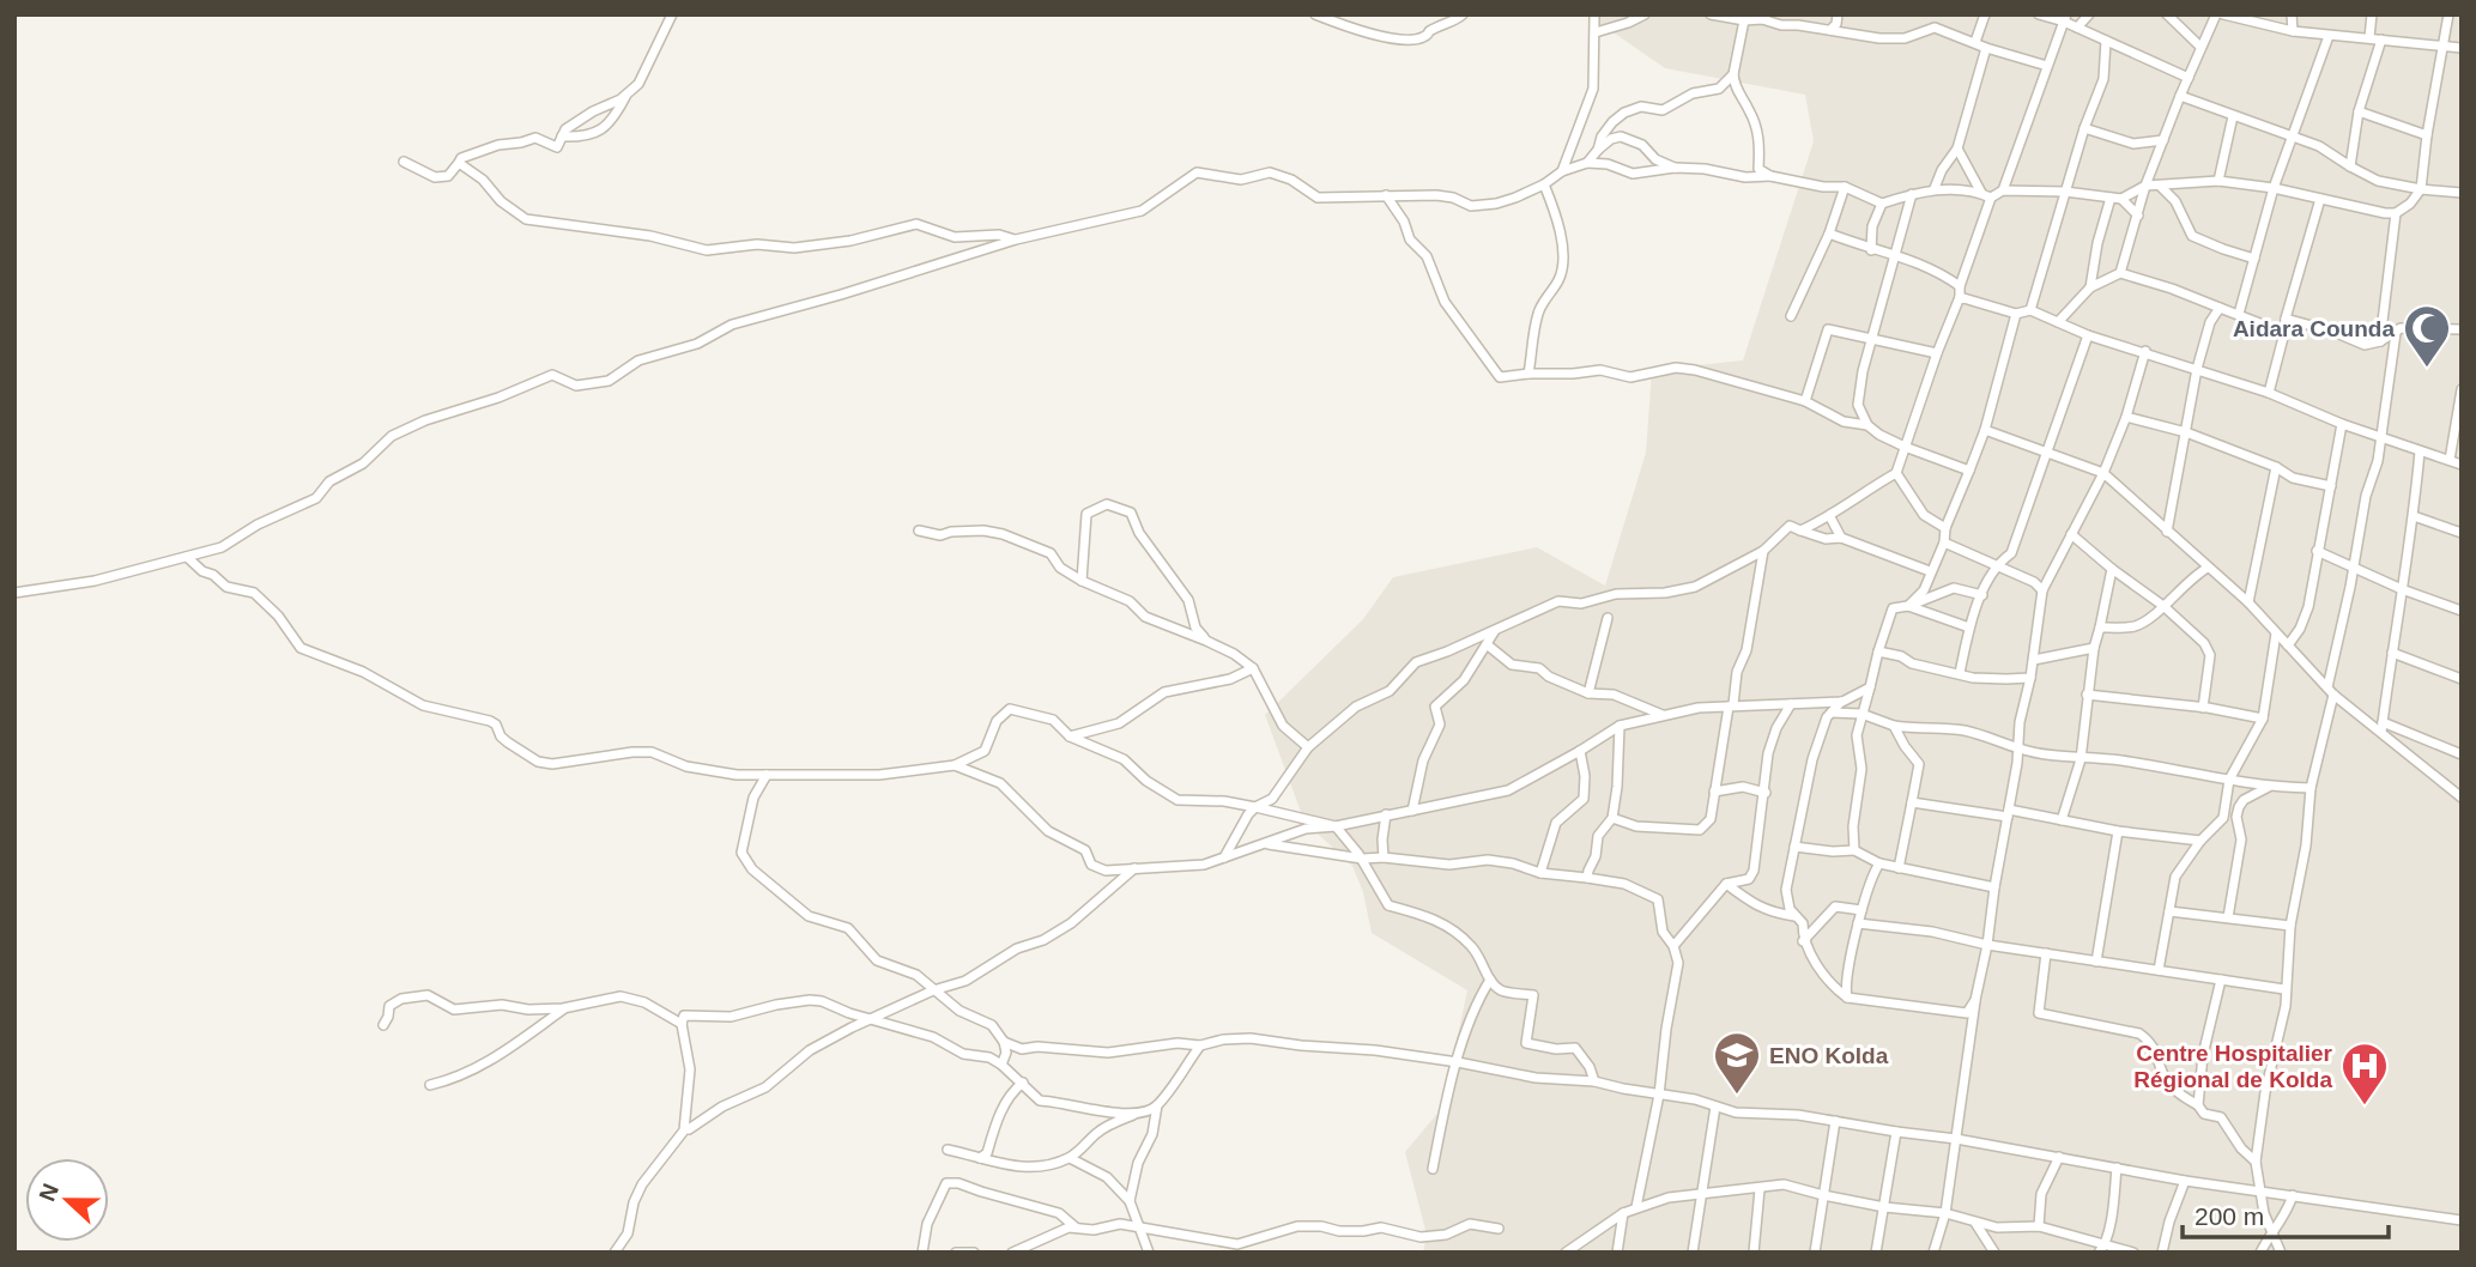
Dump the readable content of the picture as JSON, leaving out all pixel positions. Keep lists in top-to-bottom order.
{
  "places": {
    "mosque": ["Aidara Counda"],
    "school or university": ["ENO Kolda"],
    "hospital": ["Centre Hospitalier Régional de Kolda"]
  },
  "scale_bar": "200 m",
  "north": "left"
}
